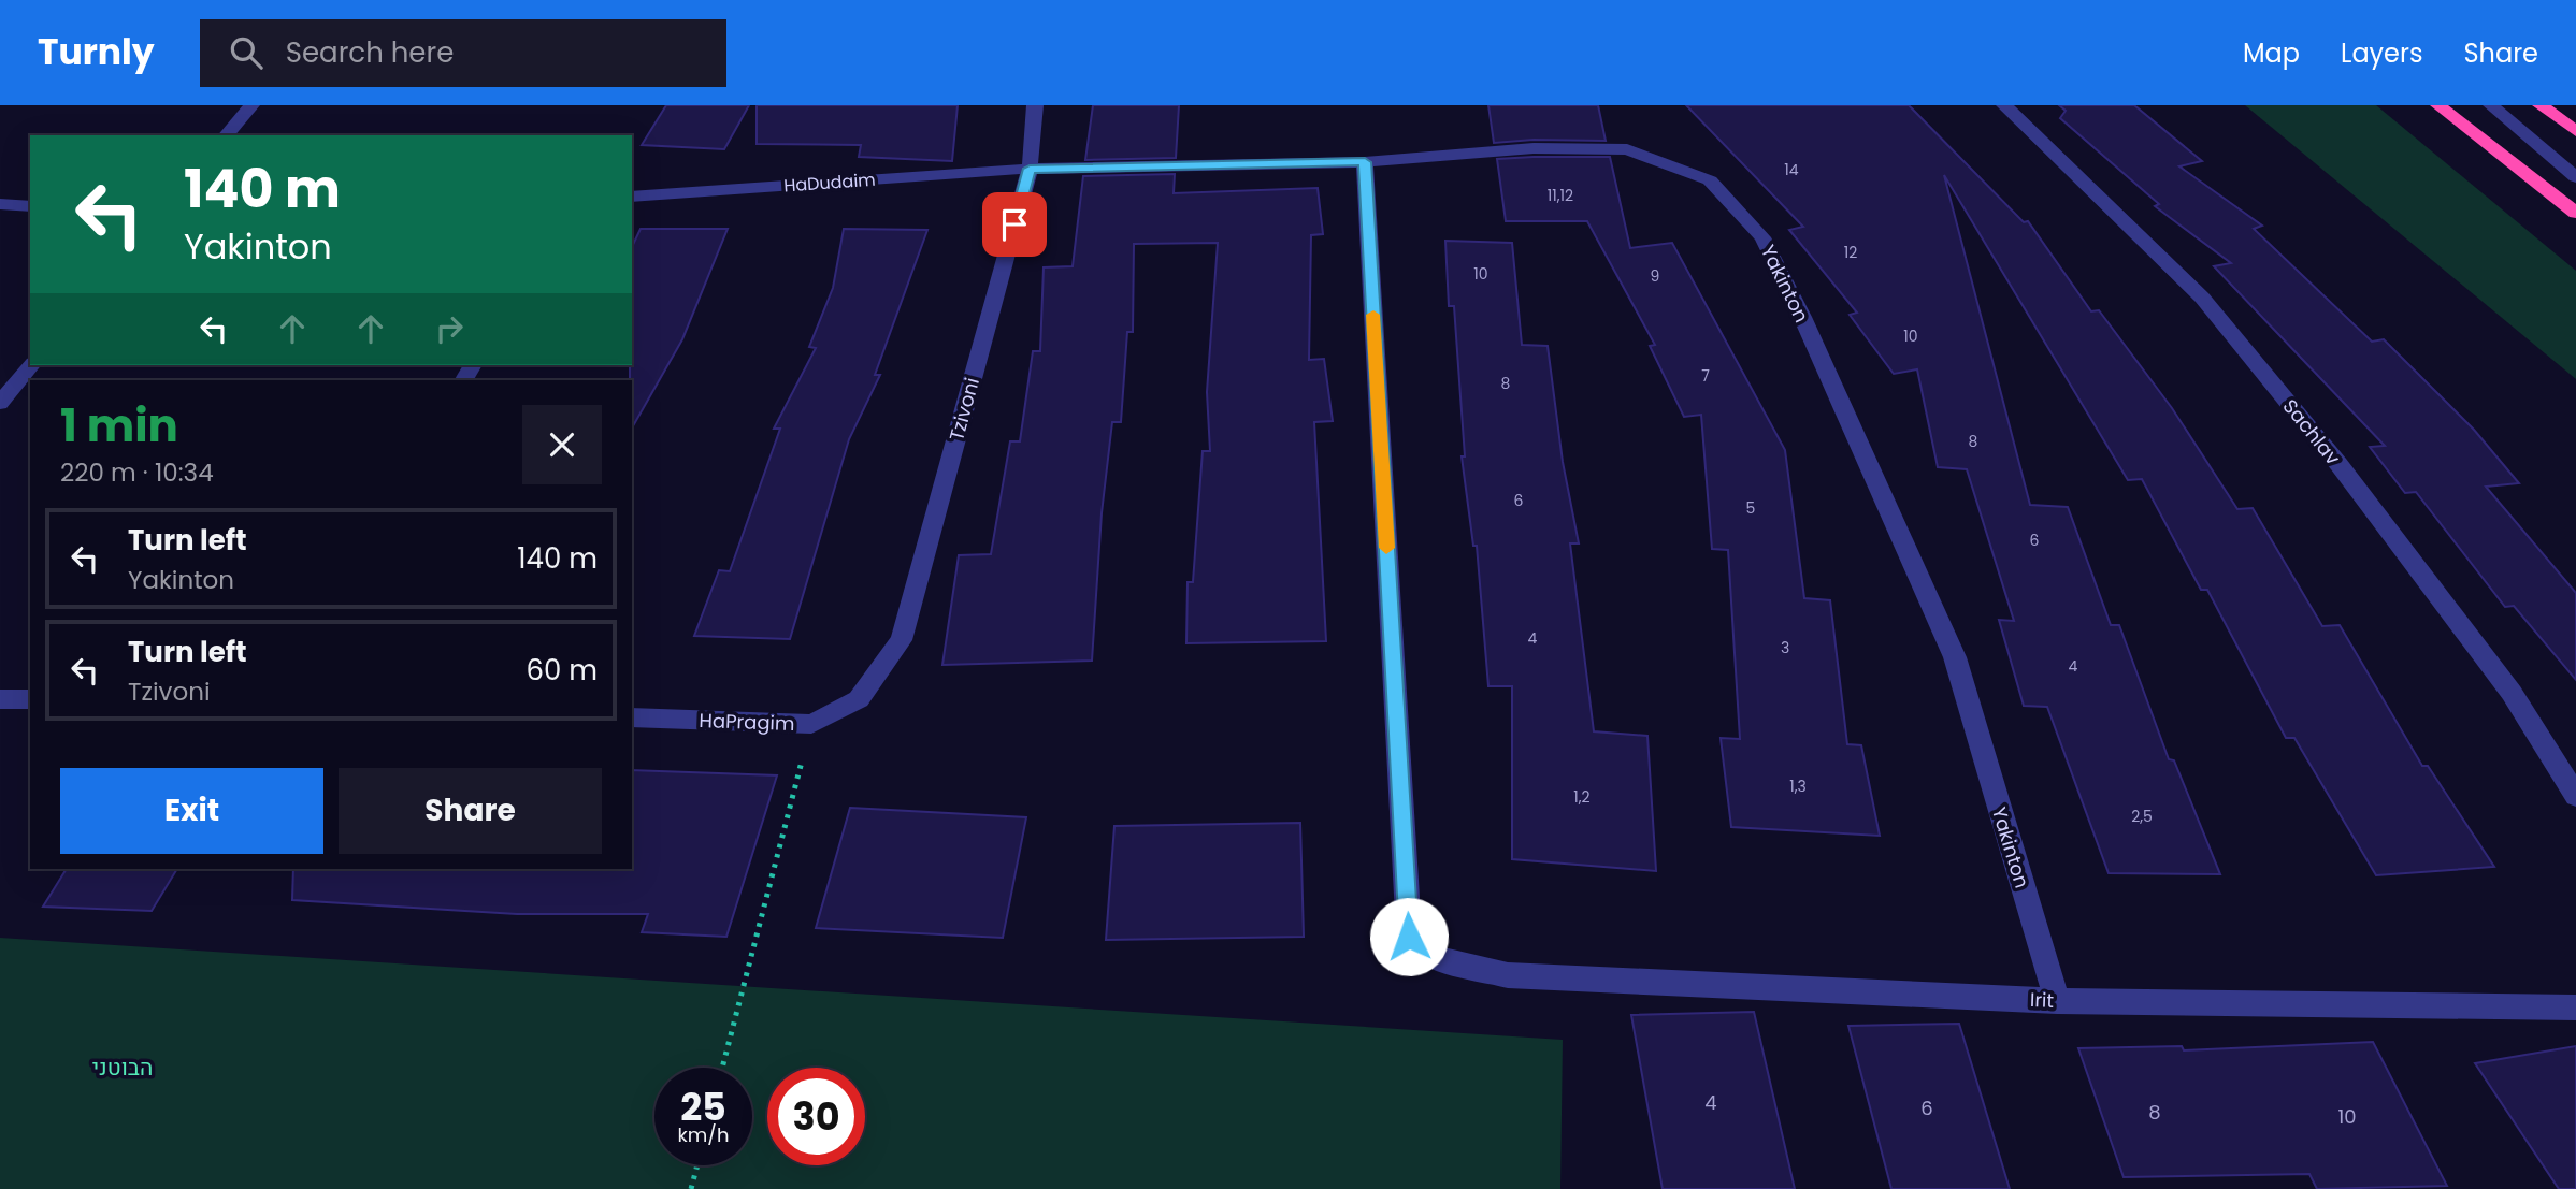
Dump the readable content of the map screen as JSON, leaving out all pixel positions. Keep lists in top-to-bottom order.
{
  "streets": {
    "street": [
      "HaDudaim",
      "Yakinton",
      "Tzivoni",
      "Sachlav",
      "HaPragim",
      "Irit"
    ]
  },
  "crossings": [
    ["HaDudaim", "Yakinton"],
    ["HaDudaim", "Tzivoni"],
    ["Yakinton", "Tzivoni"],
    ["Yakinton", "Irit"],
    ["Tzivoni", "HaPragim"]
  ],
  "parks": ["הבוטני"],
  "house_numbers": [
    "14",
    "11,12",
    "12",
    "10",
    "9",
    "10",
    "7",
    "8",
    "8",
    "6",
    "5",
    "6",
    "4",
    "3",
    "4",
    "1,3",
    "1,2",
    "2,5",
    "4",
    "6",
    "8",
    "10"
  ],
  "page": {
    "header": "Turnly",
    "search": "Search here",
    "nav": ["Map", "Layers", "Share"],
    "turn": ["140 m", "Yakinton"],
    "heading": ["1 min", "220 m · 10:34"],
    "list": [
      {
        "name": "Turn left",
        "note": "Yakinton",
        "value": "140 m"
      },
      {
        "name": "Turn left",
        "note": "Tzivoni",
        "value": "60 m"
      }
    ],
    "buttons": ["Exit", "Share"],
    "speed": "25 km/h",
    "limit": "30"
  }
}
